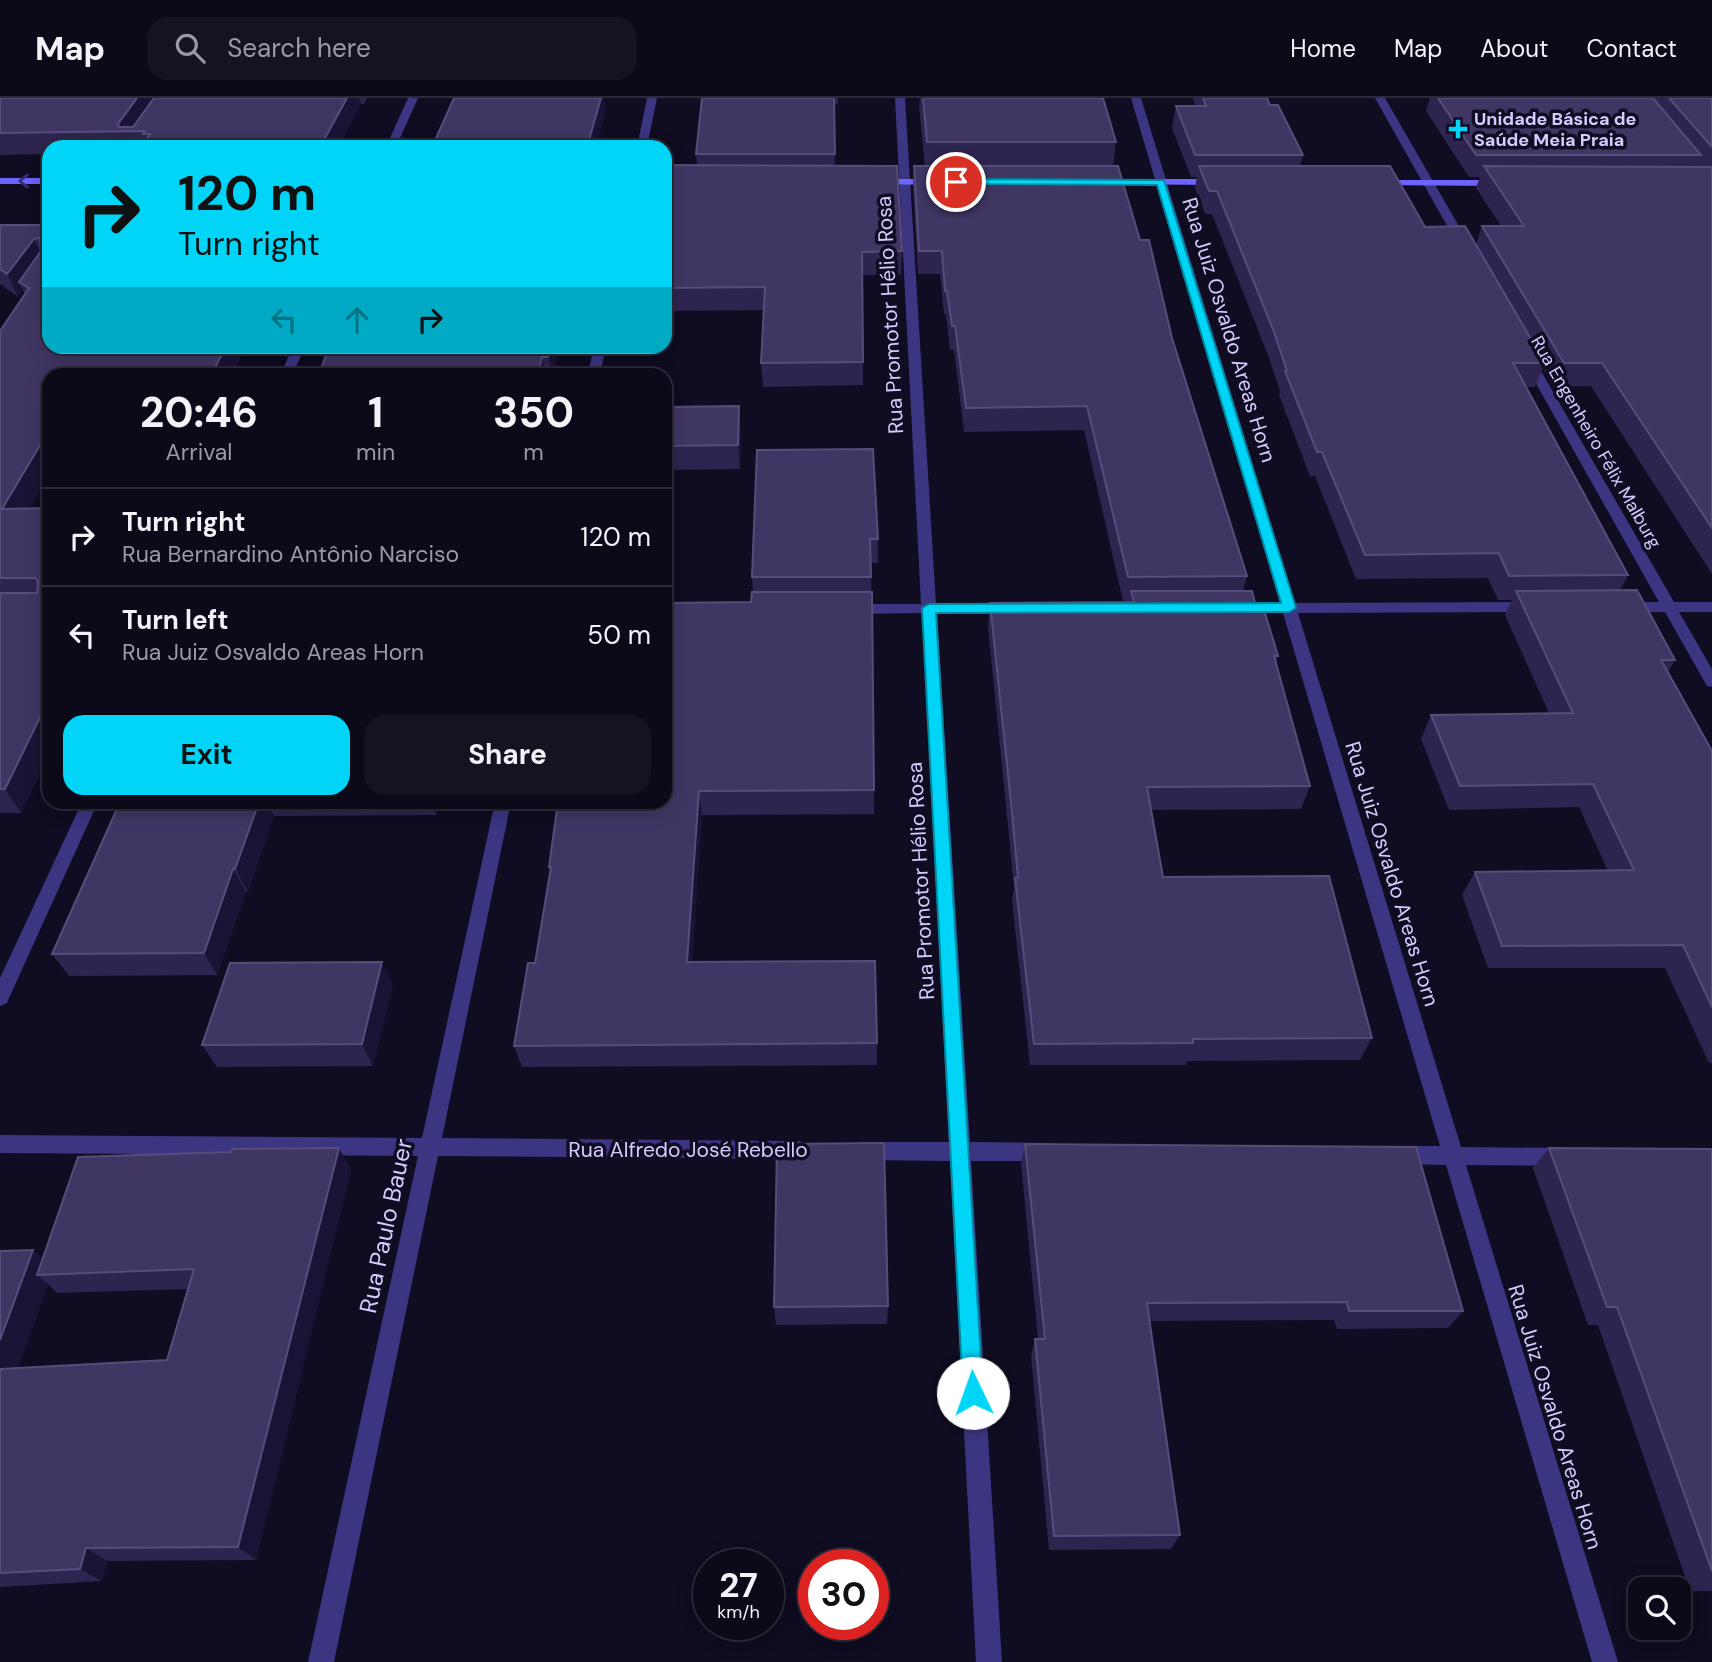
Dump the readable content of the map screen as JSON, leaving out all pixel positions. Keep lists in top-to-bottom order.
{
  "streets": {
    "street": [
      "Rua Promotor Hélio Rosa",
      "Rua Juiz Osvaldo Areas Horn",
      "Rua Engenheiro Félix Malburg",
      "Rua Alfredo José Rebello",
      "Rua Paulo Bauer"
    ]
  },
  "crossings": [
    ["Rua Alfredo José Rebello", "Rua Paulo Bauer"]
  ],
  "places": {
    "health": ["Unidade Básica de Saúde Meia Praia"]
  },
  "page": {
    "header": "Map",
    "search": "Search here",
    "nav": [
      "Home",
      "Map",
      "About",
      "Contact"
    ],
    "turn": ["120 m", "Turn right"],
    "eta": [
      "20:46",
      "Arrival",
      "1",
      "min",
      "350",
      "m"
    ],
    "list": [
      {
        "name": "Turn right",
        "note": "Rua Bernardino Antônio Narciso",
        "value": "120 m"
      },
      {
        "name": "Turn left",
        "note": "Rua Juiz Osvaldo Areas Horn",
        "value": "50 m"
      }
    ],
    "buttons": ["Exit", "Share"],
    "speed": "27 km/h",
    "limit": "30"
  }
}
